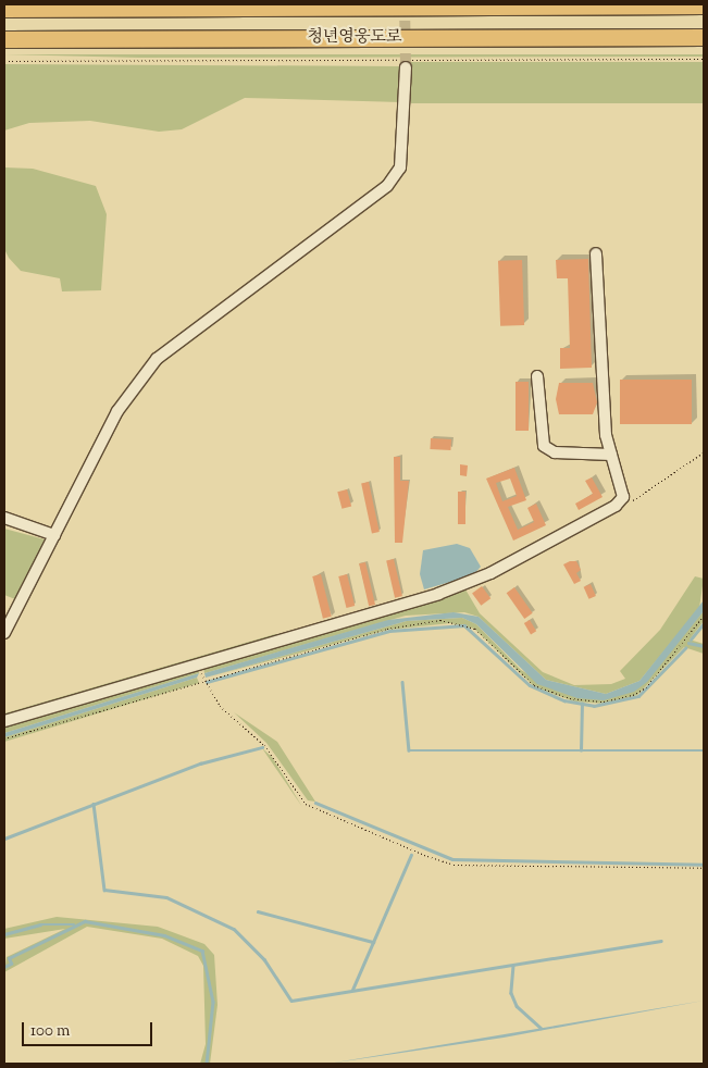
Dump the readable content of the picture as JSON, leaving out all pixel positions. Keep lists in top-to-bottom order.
{
  "streets": {
    "highway": ["청년영웅도로"]
  },
  "scale_bar": "100 m"
}
